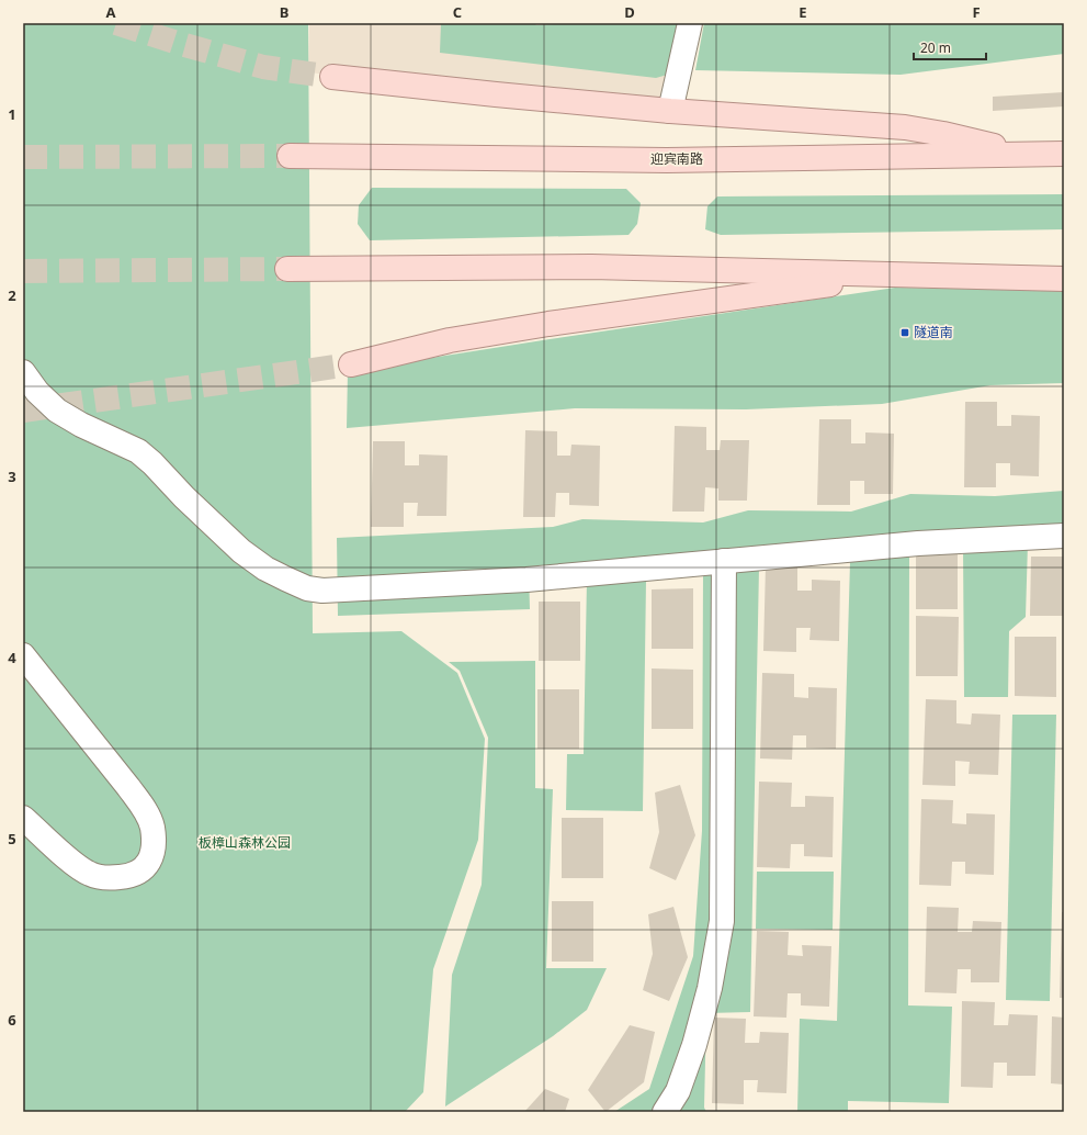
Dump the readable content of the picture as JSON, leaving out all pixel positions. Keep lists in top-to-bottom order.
{
  "streets": {
    "main road": ["迎宾南路"]
  },
  "parks": ["板樟山森林公园"],
  "places": {
    "transit": ["隧道南"]
  },
  "scale_bar": "20 m",
  "grid": {
    "columns": [
      "A",
      "B",
      "C",
      "D",
      "E",
      "F"
    ],
    "rows": [
      "1",
      "2",
      "3",
      "4",
      "5",
      "6"
    ]
  }
}
